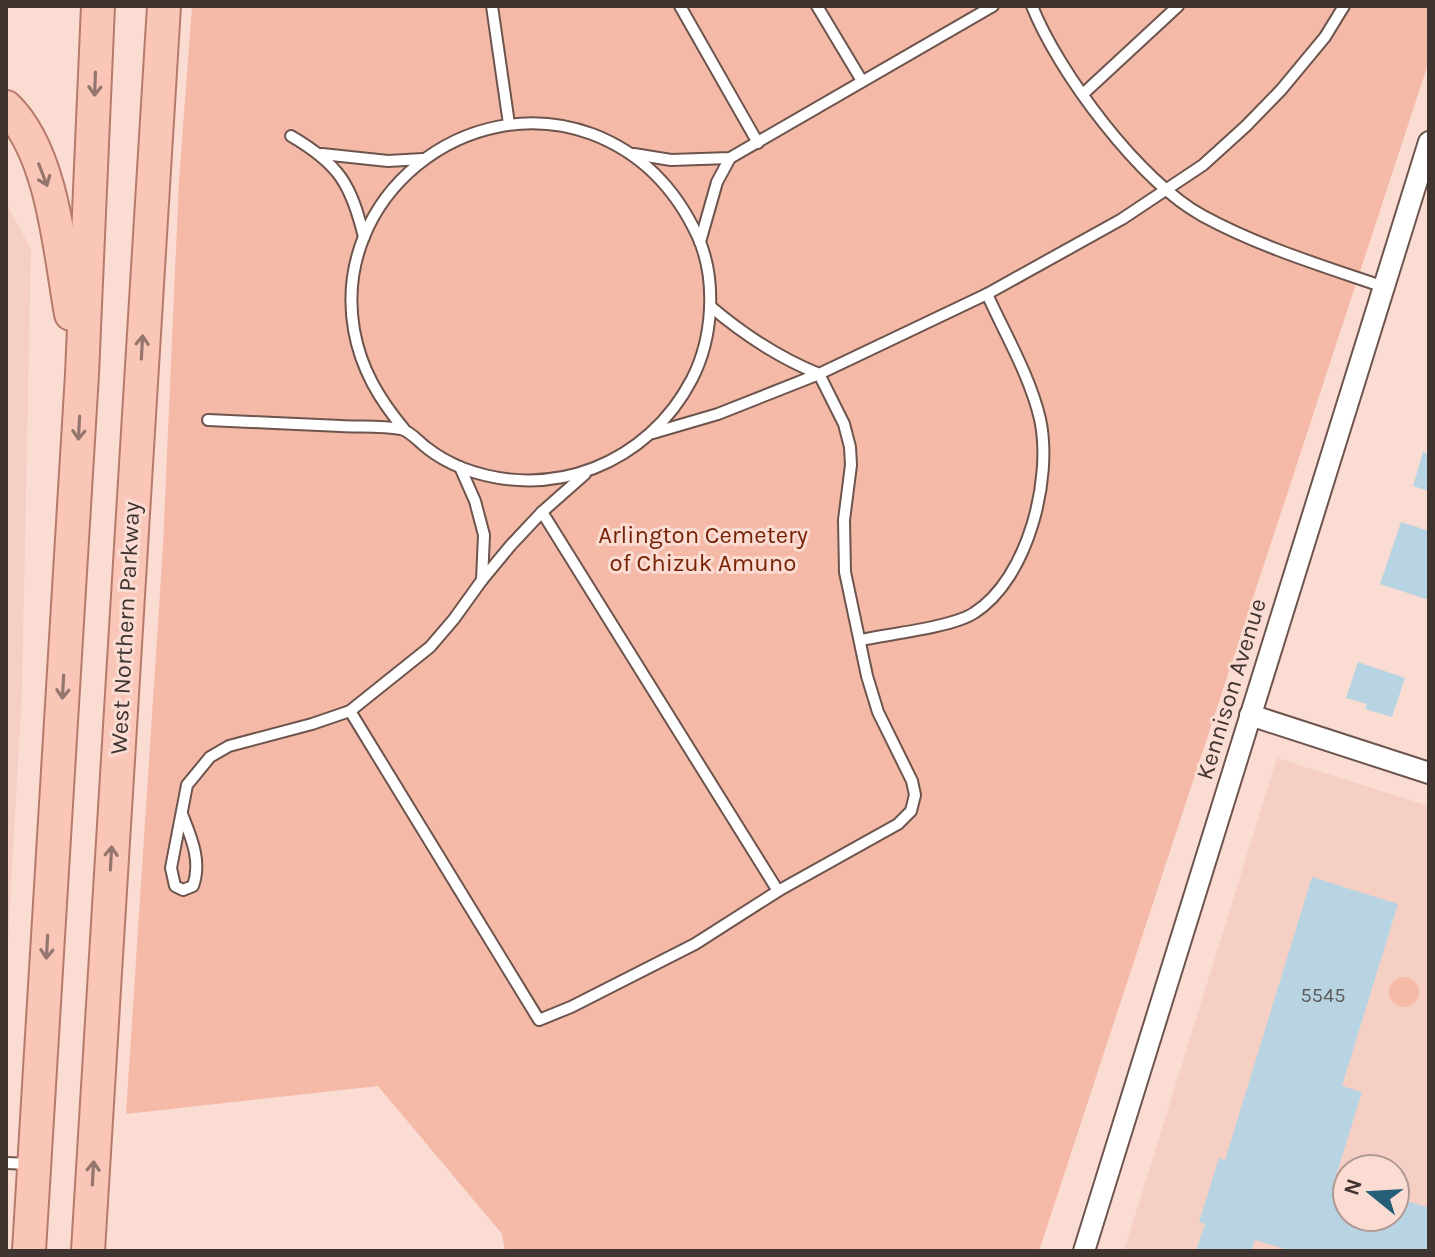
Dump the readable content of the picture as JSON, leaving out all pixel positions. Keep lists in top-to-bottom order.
{
  "streets": {
    "main road": ["West Northern Parkway"],
    "street": ["Kennison Avenue"]
  },
  "parks": ["Arlington Cemetery of Chizuk Amuno"],
  "house_numbers": ["5545"],
  "north": "left"
}
